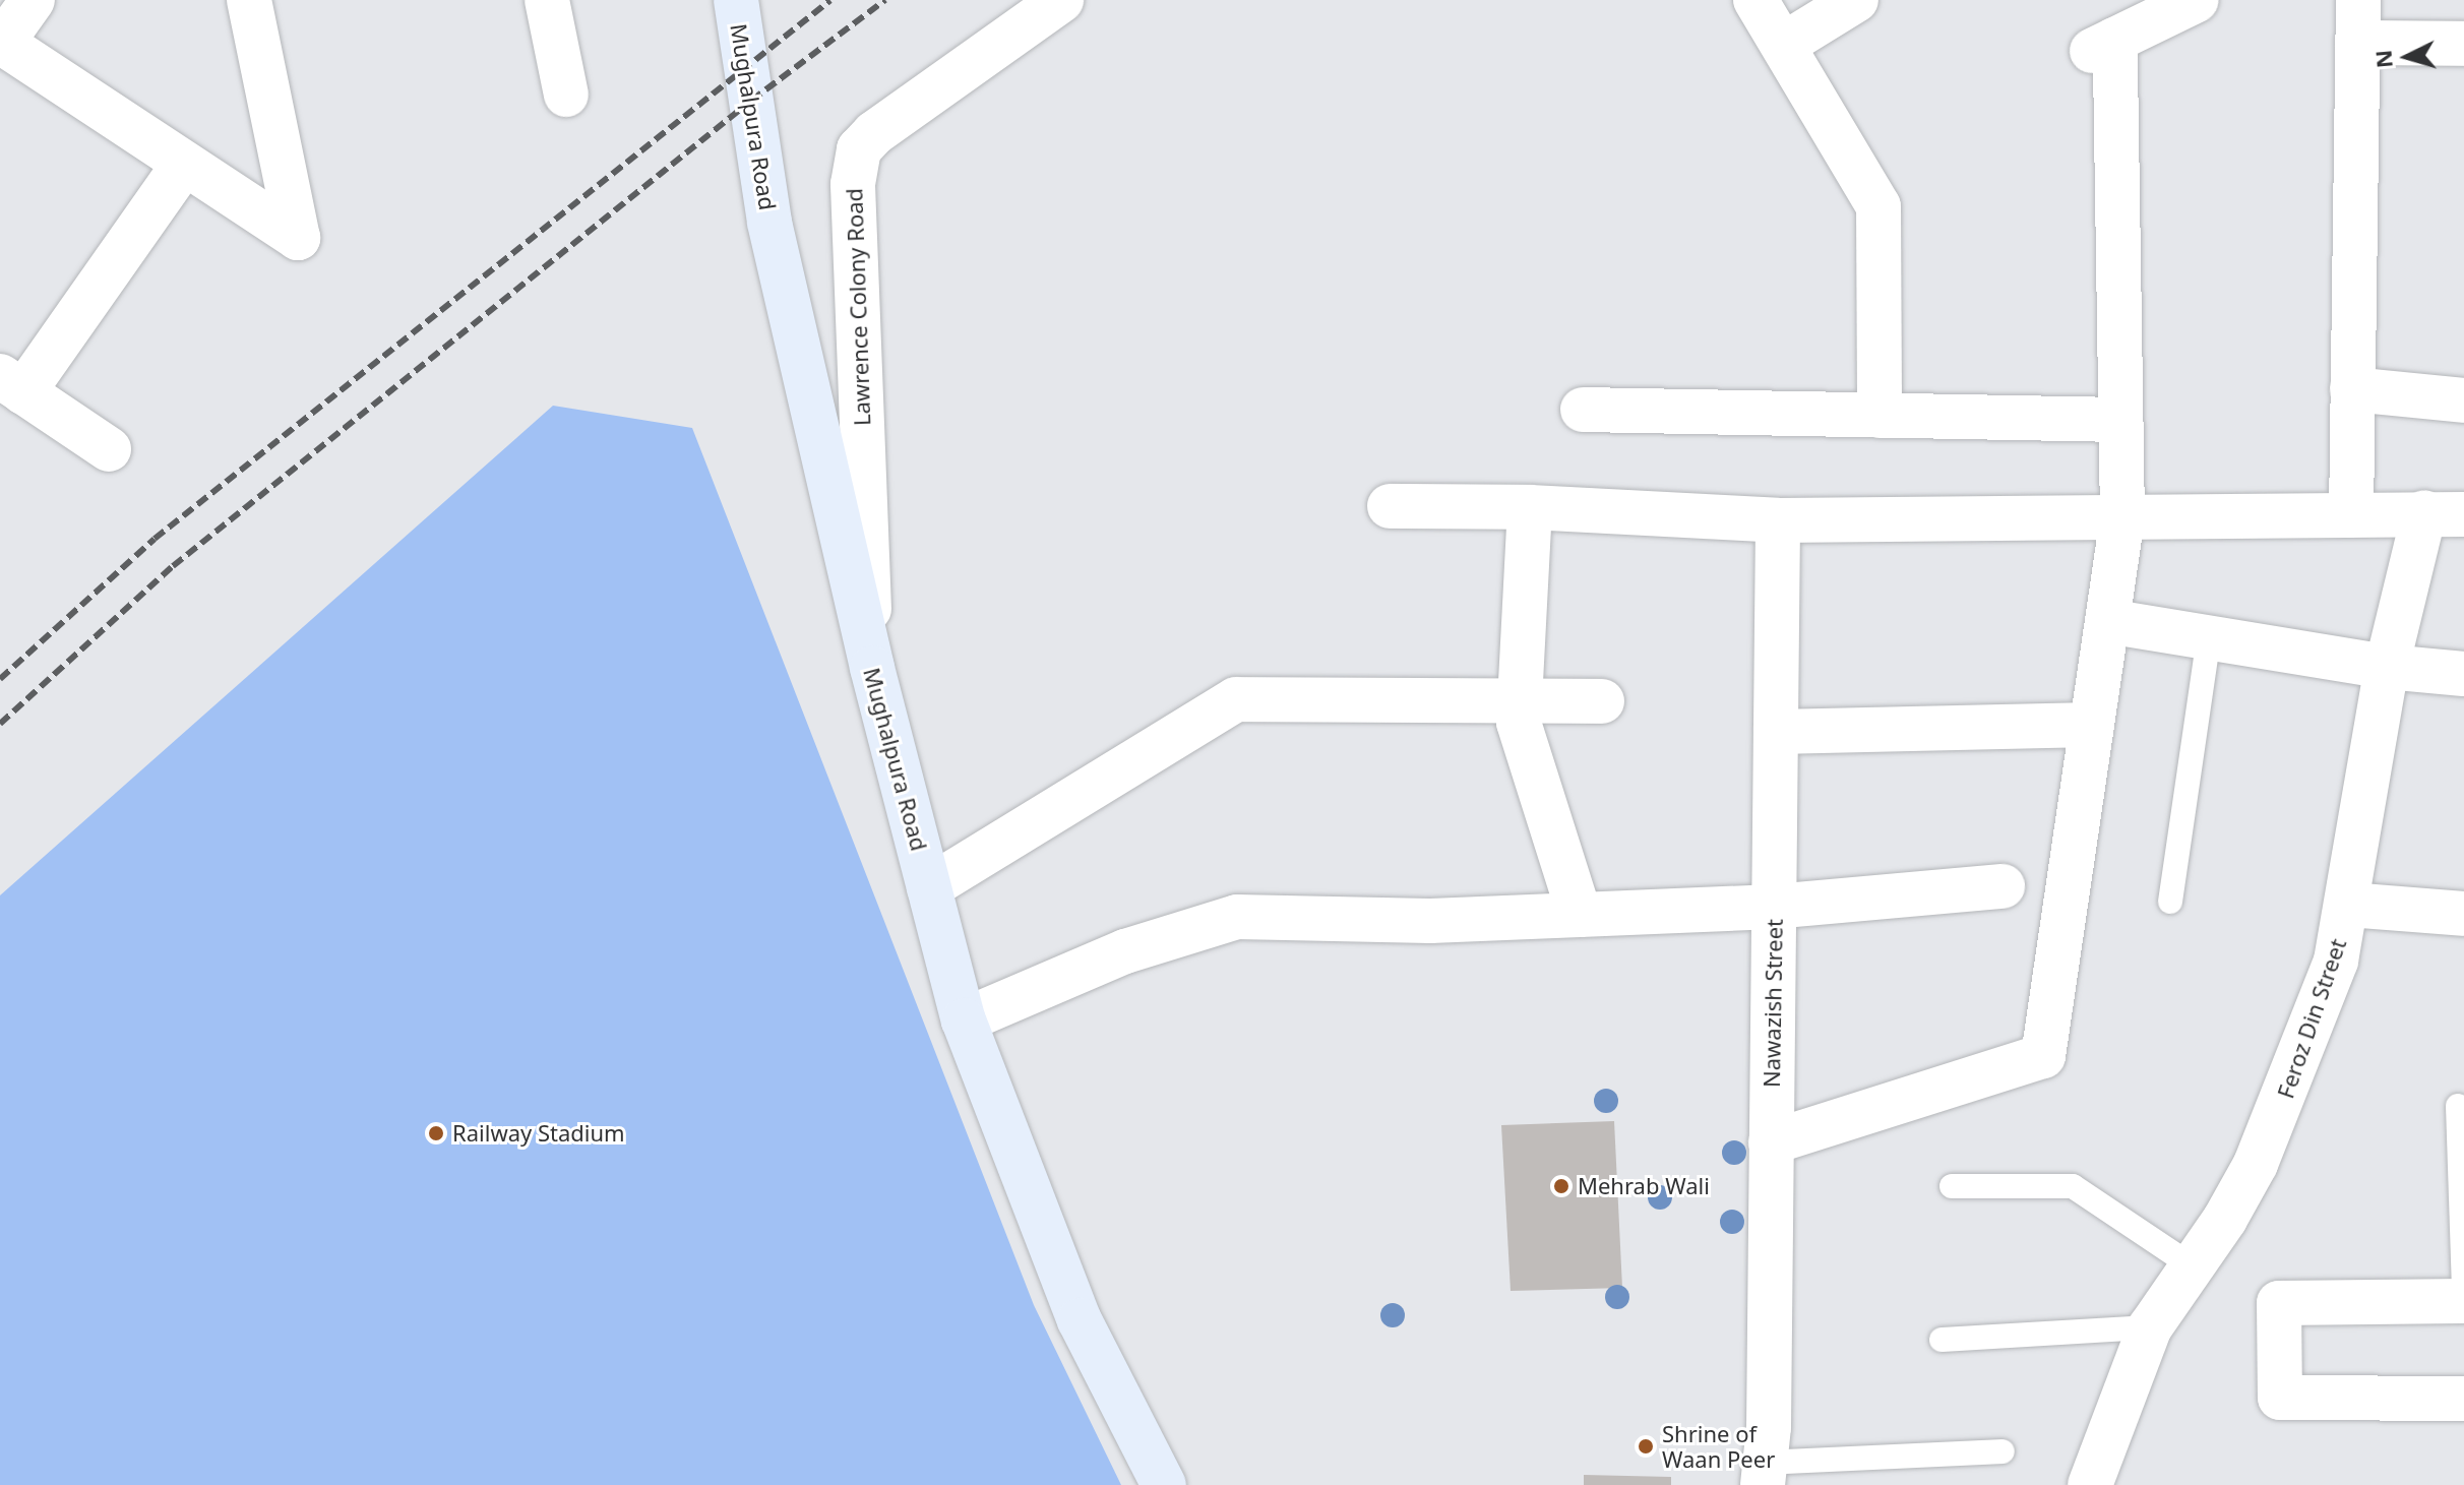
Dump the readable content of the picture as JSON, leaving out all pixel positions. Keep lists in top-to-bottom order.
{
  "streets": {
    "main road": ["Mughalpura Road"],
    "street": ["Lawrence Colony Road", "Nawazish Street", "Feroz Din Street"]
  },
  "crossings": [
    ["Mughalpura Road", "Lawrence Colony Road"]
  ],
  "places": ["Railway Stadium", "Mehrab Wali", "Shrine of Waan Peer"],
  "north": "left"
}
